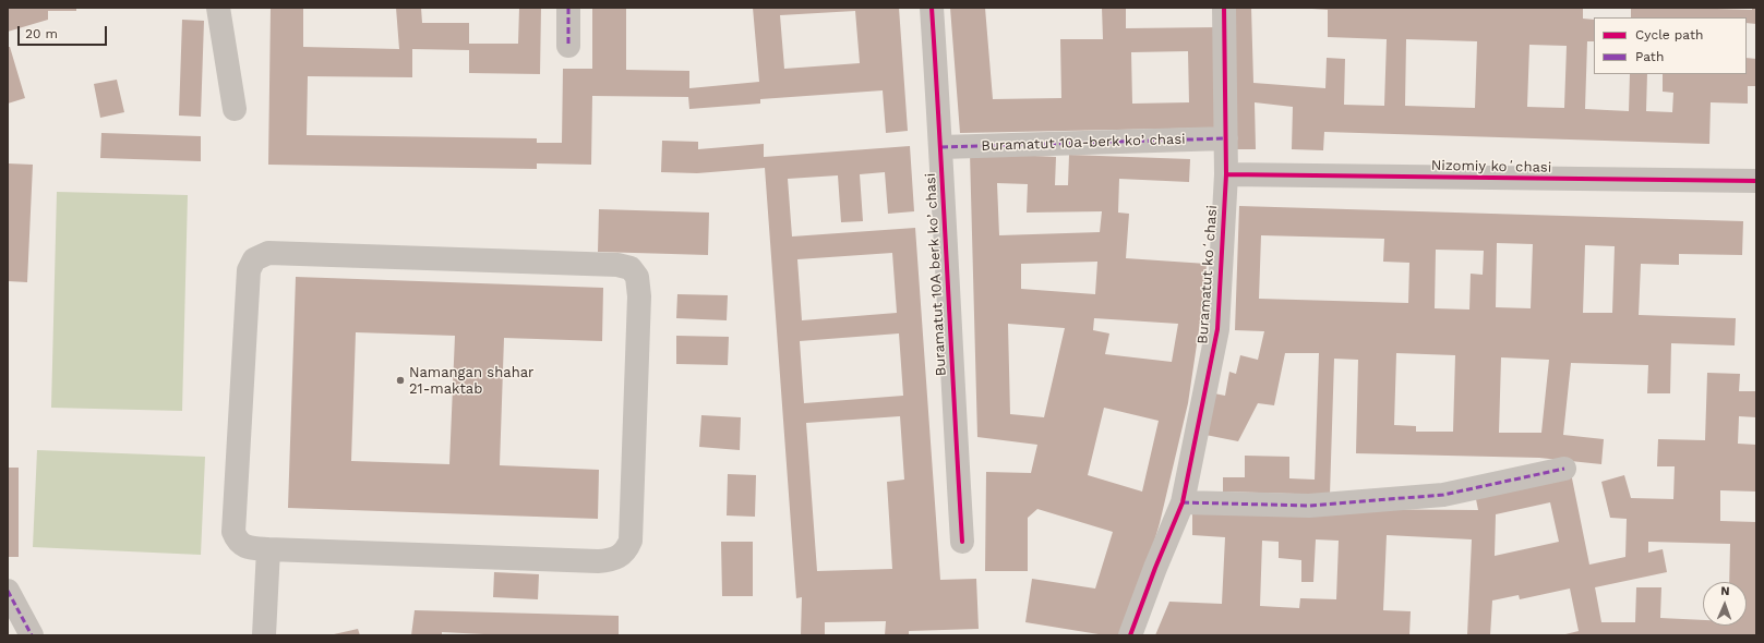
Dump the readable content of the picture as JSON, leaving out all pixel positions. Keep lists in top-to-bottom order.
{
  "streets": {
    "street": [
      "Buramatut 10а-berk koʼchasi",
      "Nizomiy koʻchasi",
      "Buramatut 10А berk koʼchasi",
      "Buramatut koʻchasi"
    ]
  },
  "crossings": [
    ["Buramatut 10а-berk koʼchasi", "Buramatut 10А berk koʼchasi"],
    ["Buramatut 10а-berk koʼchasi", "Buramatut koʻchasi"],
    ["Nizomiy koʻchasi", "Buramatut koʻchasi"]
  ],
  "places": ["Namangan shahar 21-maktab"],
  "legend": ["Cycle path", "Path"],
  "scale_bar": "20 m",
  "north": "top"
}
